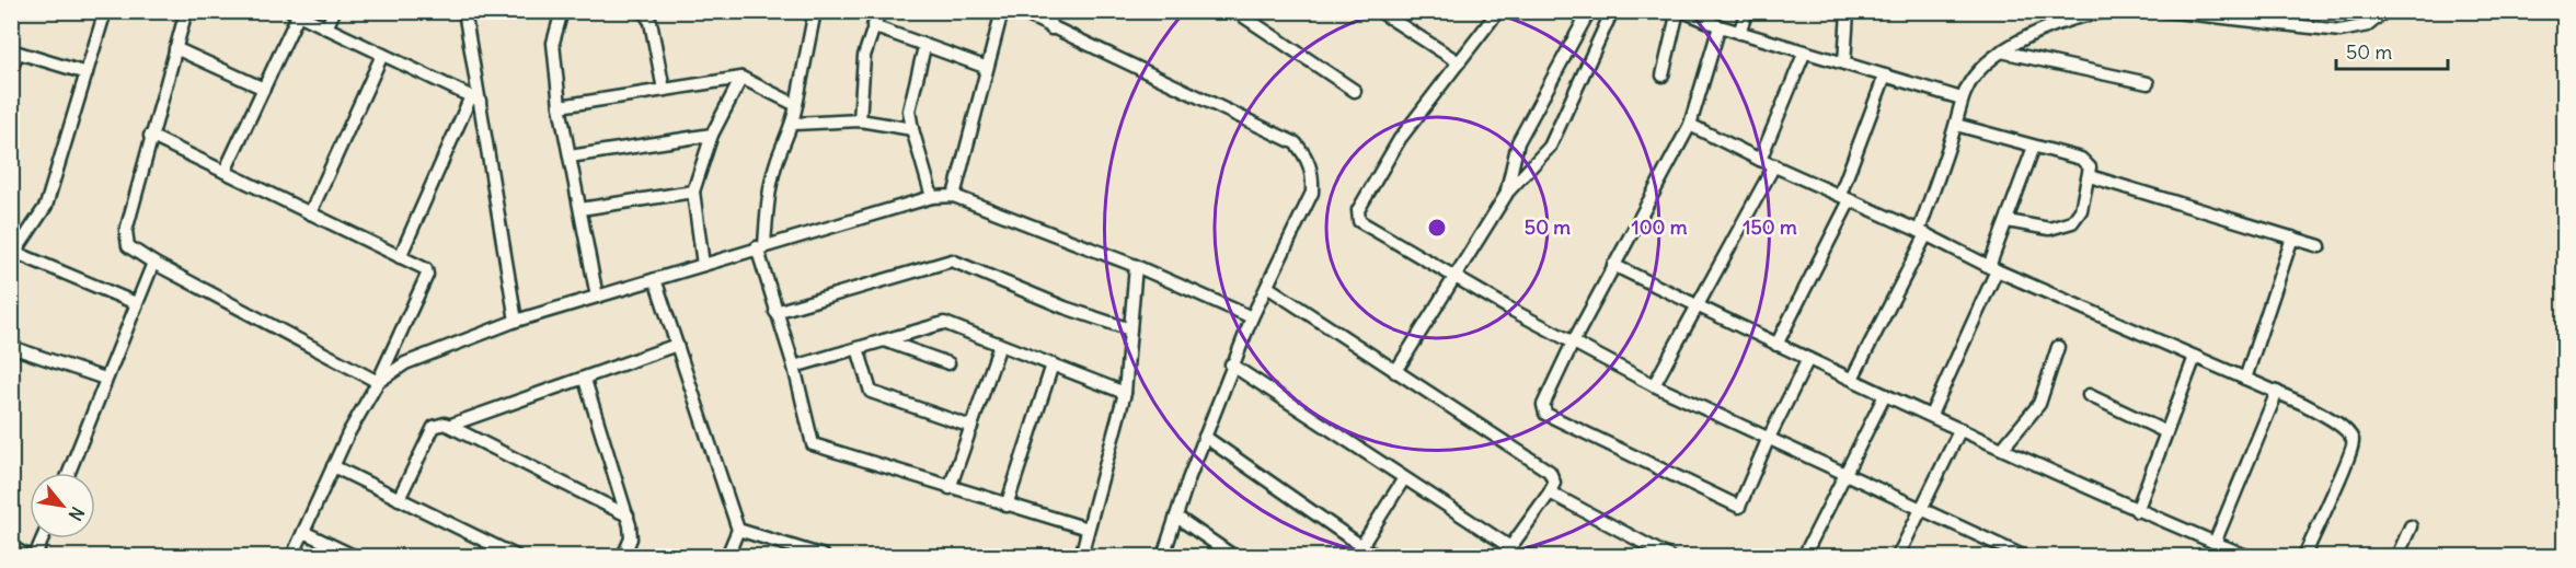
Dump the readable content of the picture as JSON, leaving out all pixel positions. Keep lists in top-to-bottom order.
{
  "scale_bar": "50 m",
  "north": "bottom right",
  "rings": ["50 m", "100 m", "150 m"]
}
